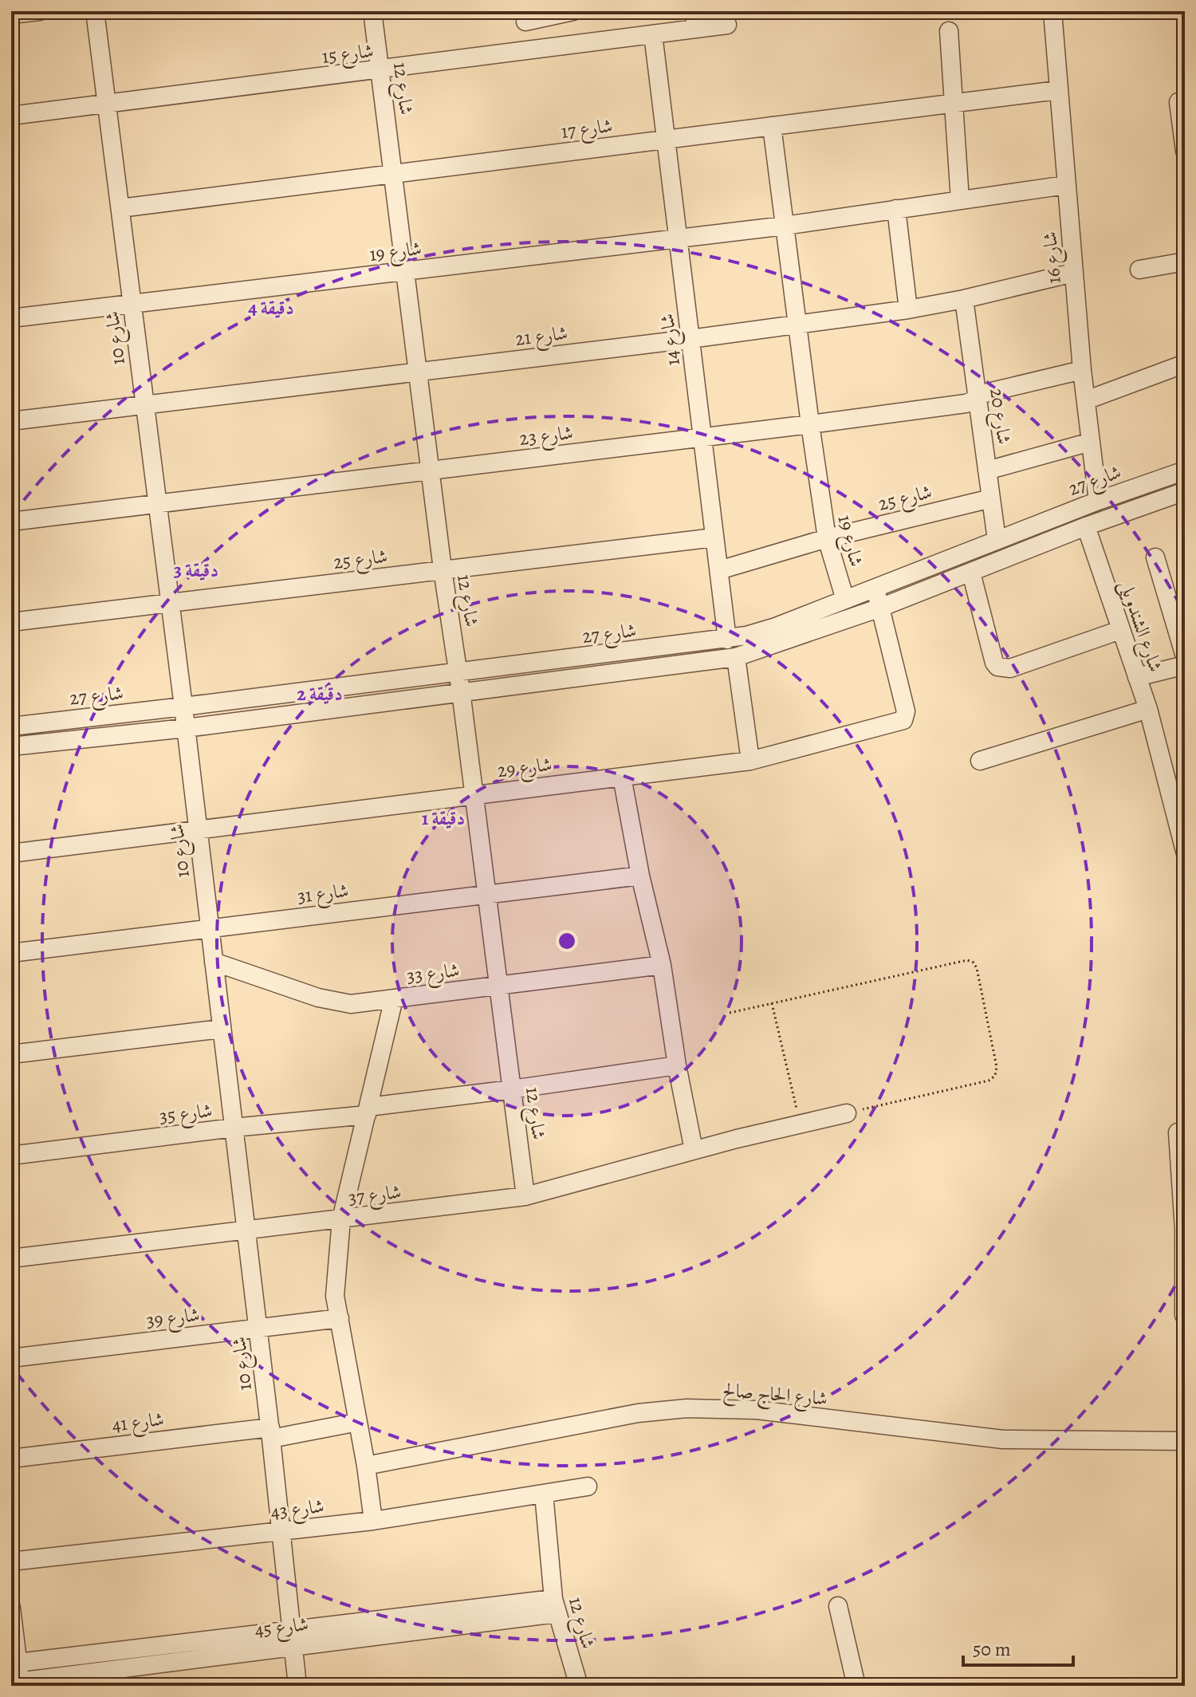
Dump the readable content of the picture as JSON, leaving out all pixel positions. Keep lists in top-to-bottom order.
{
  "streets": {
    "street": [
      "شارع 15",
      "شارع 12",
      "شارع 17",
      "شارع 19",
      "شارع 16",
      "شارع 21",
      "شارع 10",
      "شارع 14",
      "شارع 20",
      "شارع 23",
      "شارع 27",
      "شارع 25",
      "شارع الشندويلى",
      "شارع 29",
      "شارع 31",
      "شارع 33",
      "شارع 35",
      "شارع 37",
      "شارع 39",
      "شارع الحاج صالح",
      "شارع 41",
      "شارع 43",
      "شارع 45"
    ]
  },
  "crossings": [
    ["شارع 15", "شارع 12"],
    ["شارع 15", "شارع 10"],
    ["شارع 15", "شارع 14"],
    ["شارع 12", "شارع 17"],
    ["شارع 12", "شارع 19"],
    ["شارع 12", "شارع 21"],
    ["شارع 12", "شارع 23"],
    ["شارع 12", "شارع 27"],
    ["شارع 12", "شارع 25"],
    ["شارع 12", "شارع 29"],
    ["شارع 12", "شارع 31"],
    ["شارع 12", "شارع 33"],
    ["شارع 12", "شارع 35"],
    ["شارع 12", "شارع 37"],
    ["شارع 12", "شارع 43"],
    ["شارع 12", "شارع 45"],
    ["شارع 17", "شارع 19"],
    ["شارع 17", "شارع 16"],
    ["شارع 17", "شارع 10"],
    ["شارع 17", "شارع 14"],
    ["شارع 19", "شارع 16"],
    ["شارع 19", "شارع 21"],
    ["شارع 19", "شارع 10"],
    ["شارع 19", "شارع 14"],
    ["شارع 19", "شارع 23"],
    ["شارع 19", "شارع 27"],
    ["شارع 19", "شارع 25"],
    ["شارع 16", "شارع 21"],
    ["شارع 16", "شارع 23"],
    ["شارع 16", "شارع 27"],
    ["شارع 21", "شارع 10"],
    ["شارع 21", "شارع 14"],
    ["شارع 21", "شارع 20"],
    ["شارع 10", "شارع 23"],
    ["شارع 10", "شارع 27"],
    ["شارع 10", "شارع 25"],
    ["شارع 10", "شارع 29"],
    ["شارع 10", "شارع 31"],
    ["شارع 10", "شارع 33"],
    ["شارع 10", "شارع 35"],
    ["شارع 10", "شارع 37"],
    ["شارع 10", "شارع 39"],
    ["شارع 10", "شارع 41"],
    ["شارع 10", "شارع 43"],
    ["شارع 10", "شارع 45"],
    ["شارع 14", "شارع 23"],
    ["شارع 14", "شارع 27"],
    ["شارع 14", "شارع 25"],
    ["شارع 20", "شارع 23"],
    ["شارع 20", "شارع 27"],
    ["شارع 20", "شارع 25"],
    ["شارع 27", "شارع الشندويلى"],
    ["شارع 27", "شارع 29"]
  ],
  "scale_bar": "50 m",
  "rings": [
    "4 دقيقة",
    "3 دقيقة",
    "2 دقيقة",
    "1 دقيقة"
  ]
}
